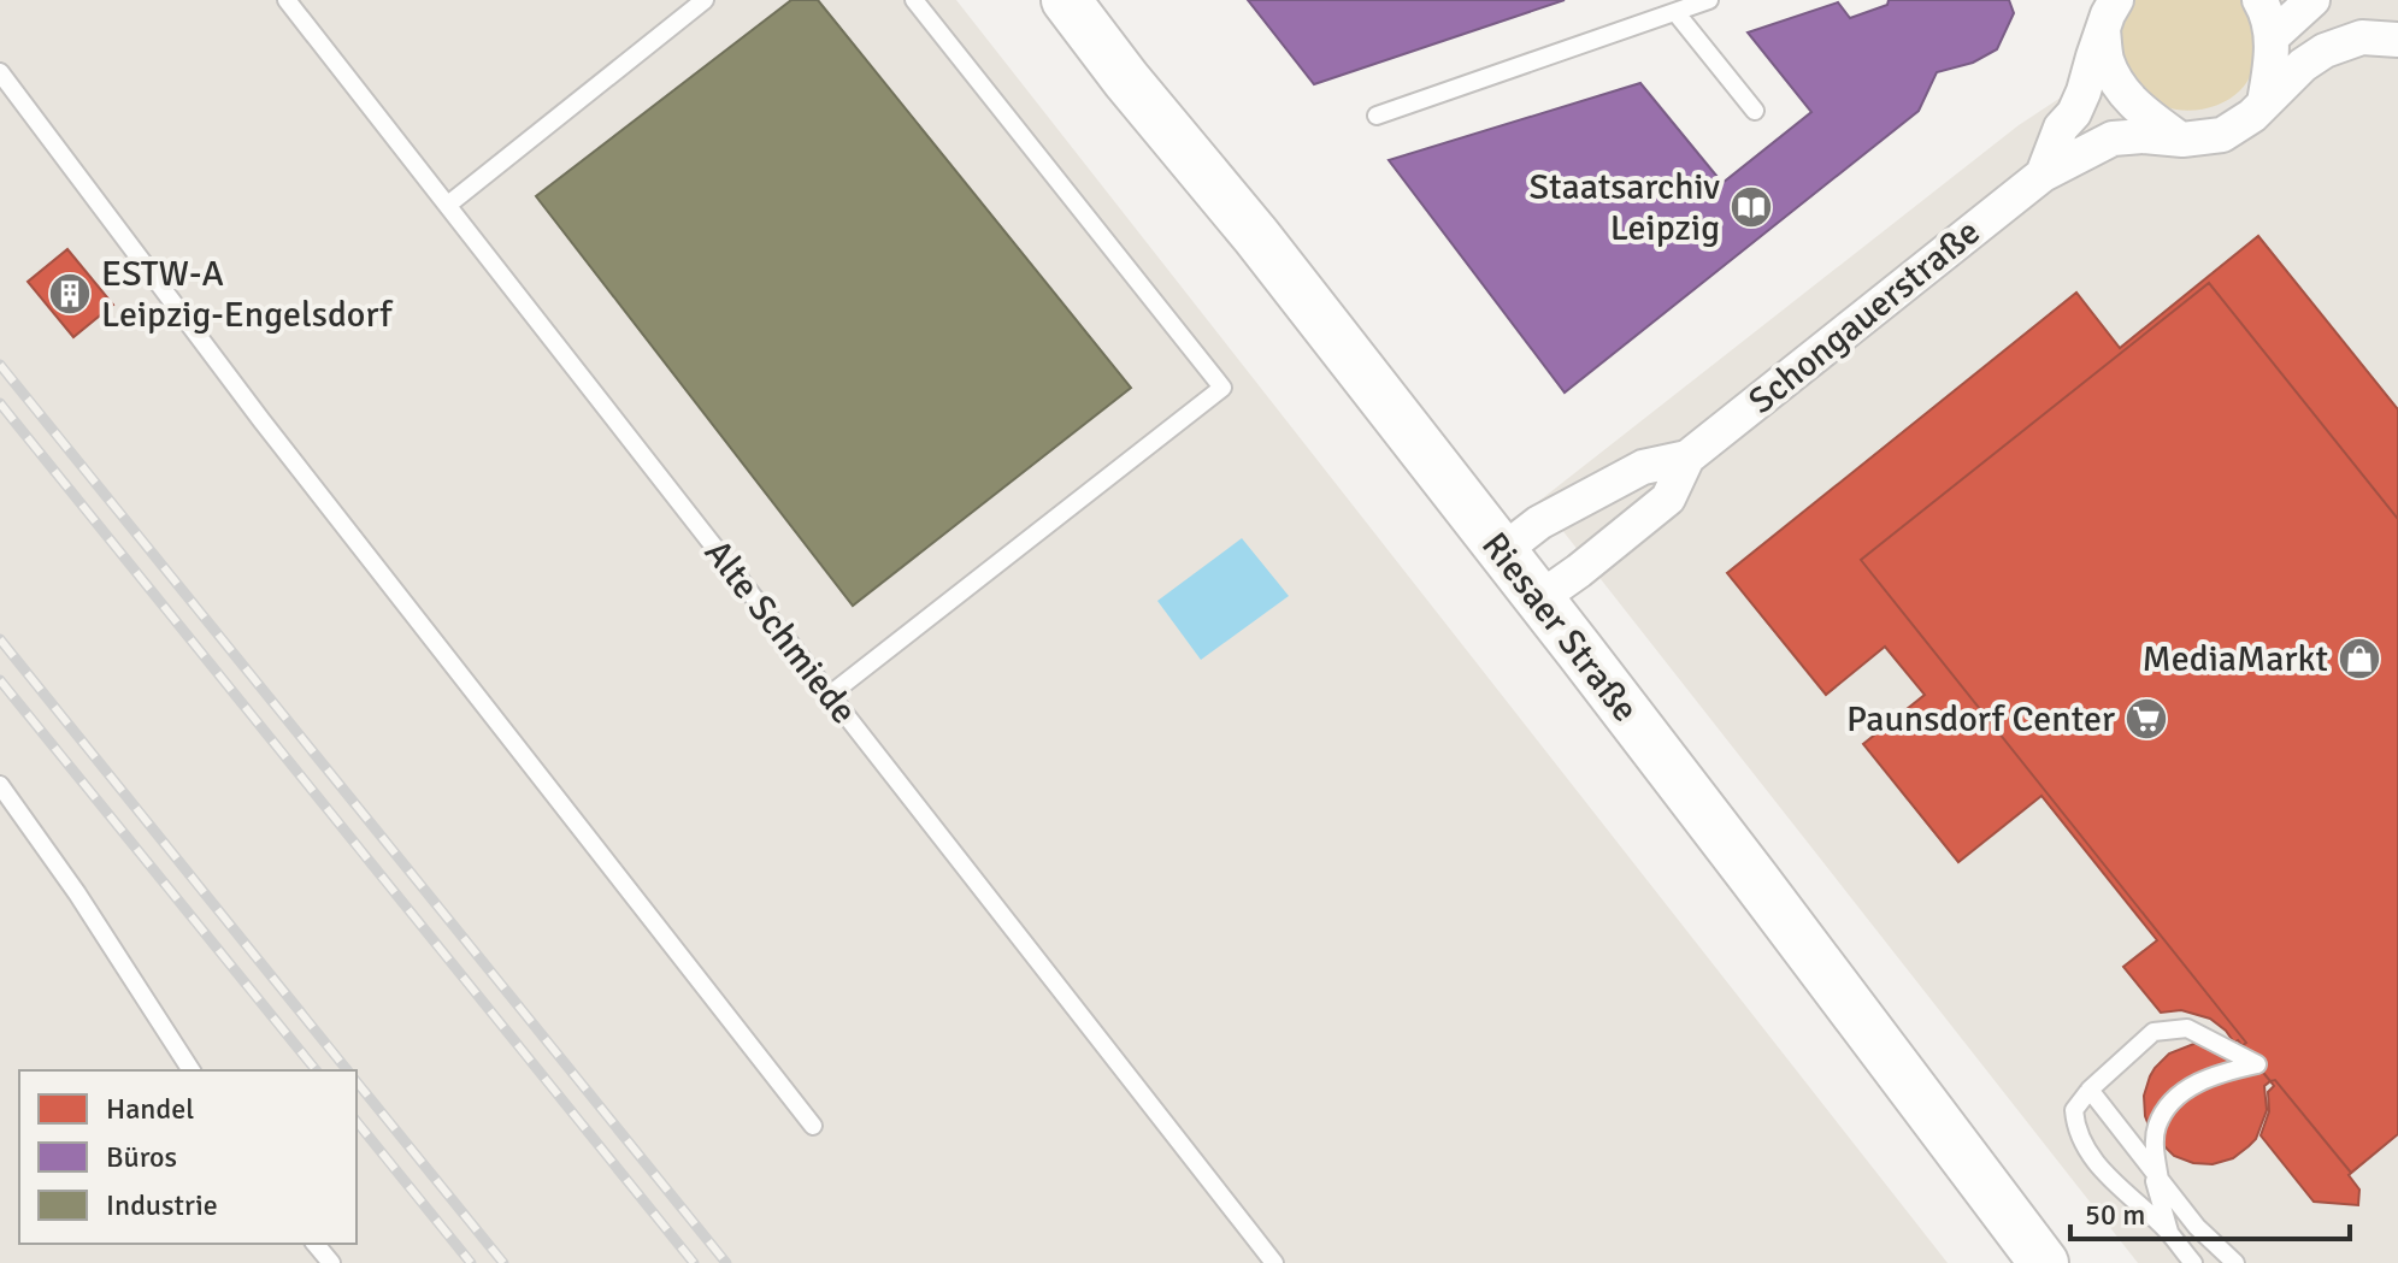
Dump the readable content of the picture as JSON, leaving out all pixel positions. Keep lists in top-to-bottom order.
{
  "streets": {
    "main road": ["Riesaer Straße"],
    "street": ["Schongauerstraße"],
    "lane": ["Alte Schmiede"]
  },
  "crossings": [
    ["Schongauerstraße", "Riesaer Straße"]
  ],
  "places": {
    "library": ["Staatsarchiv Leipzig"],
    "building": ["ESTW-A Leipzig-Engelsdorf"],
    "shop": ["MediaMarkt"],
    "supermarket": ["Paunsdorf Center"]
  },
  "legend": ["Handel", "Büros", "Industrie"],
  "scale_bar": "50 m"
}
